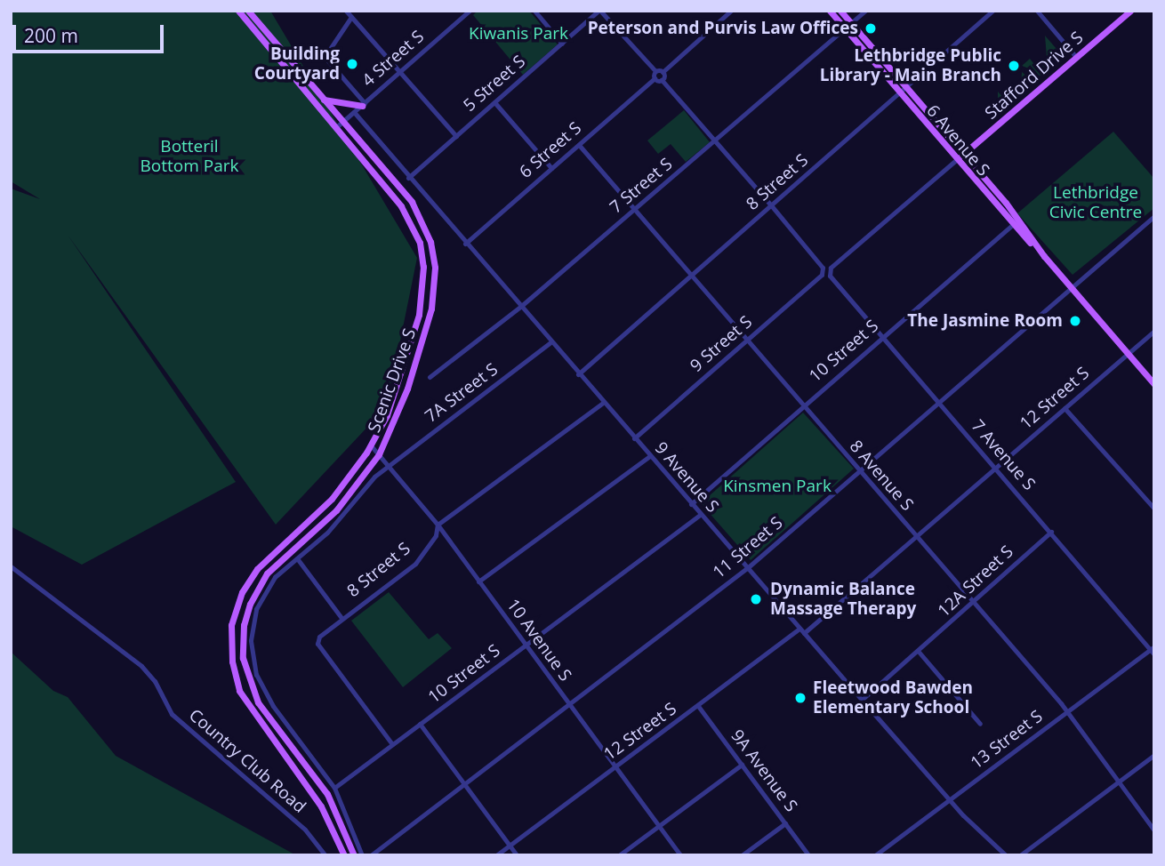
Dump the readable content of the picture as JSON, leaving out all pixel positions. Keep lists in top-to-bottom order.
{
  "streets": {
    "main road": ["Stafford Drive S", "6 Avenue S", "Scenic Drive S"],
    "street": [
      "4 Street S",
      "5 Street S",
      "6 Street S",
      "8 Street S",
      "7 Street S",
      "9 Street S",
      "10 Street S",
      "7A Street S",
      "12 Street S",
      "7 Avenue S",
      "8 Avenue S",
      "9 Avenue S",
      "11 Street S",
      "12A Street S",
      "10 Avenue S",
      "13 Street S",
      "Country Club Road",
      "9A Avenue S"
    ]
  },
  "crossings": [
    ["4 Street S", "Scenic Drive S"],
    ["4 Street S", "9 Avenue S"],
    ["Stafford Drive S", "6 Avenue S"],
    ["Stafford Drive S", "7 Avenue S"],
    ["5 Street S", "9 Avenue S"],
    ["6 Avenue S", "8 Street S"],
    ["6 Avenue S", "7 Street S"],
    ["6 Avenue S", "10 Street S"],
    ["6 Avenue S", "12 Street S"],
    ["6 Avenue S", "7 Avenue S"],
    ["6 Avenue S", "11 Street S"],
    ["6 Street S", "8 Avenue S"],
    ["6 Street S", "9 Avenue S"],
    ["8 Street S", "9 Street S"],
    ["8 Street S", "10 Street S"],
    ["8 Street S", "8 Avenue S"],
    ["8 Street S", "9 Avenue S"],
    ["8 Street S", "10 Avenue S"],
    ["7 Street S", "8 Avenue S"],
    ["7 Street S", "9 Avenue S"],
    ["9 Street S", "8 Avenue S"],
    ["9 Street S", "9 Avenue S"],
    ["10 Street S", "7 Avenue S"],
    ["10 Street S", "8 Avenue S"],
    ["10 Street S", "9 Avenue S"],
    ["10 Street S", "10 Avenue S"],
    ["Scenic Drive S", "10 Avenue S"],
    ["7A Street S", "9 Avenue S"],
    ["7A Street S", "10 Avenue S"],
    ["12 Street S", "7 Avenue S"],
    ["12 Street S", "8 Avenue S"],
    ["12 Street S", "9 Avenue S"],
    ["12 Street S", "10 Avenue S"],
    ["12 Street S", "9A Avenue S"],
    ["7 Avenue S", "11 Street S"],
    ["7 Avenue S", "12A Street S"],
    ["7 Avenue S", "13 Street S"],
    ["8 Avenue S", "11 Street S"],
    ["8 Avenue S", "12A Street S"],
    ["8 Avenue S", "13 Street S"],
    ["9 Avenue S", "11 Street S"],
    ["9 Avenue S", "12A Street S"],
    ["9 Avenue S", "13 Street S"],
    ["11 Street S", "10 Avenue S"]
  ],
  "parks": [
    "Kiwanis Park",
    "Botteril Bottom Park",
    "Lethbridge Civic Centre",
    "Kinsmen Park"
  ],
  "places": [
    "Peterson and Purvis Law Offices",
    "Building Courtyard",
    "Lethbridge Public Library - Main Branch",
    "The Jasmine Room",
    "Dynamic Balance Massage Therapy",
    "Fleetwood Bawden Elementary School"
  ],
  "scale_bar": "200 m"
}
